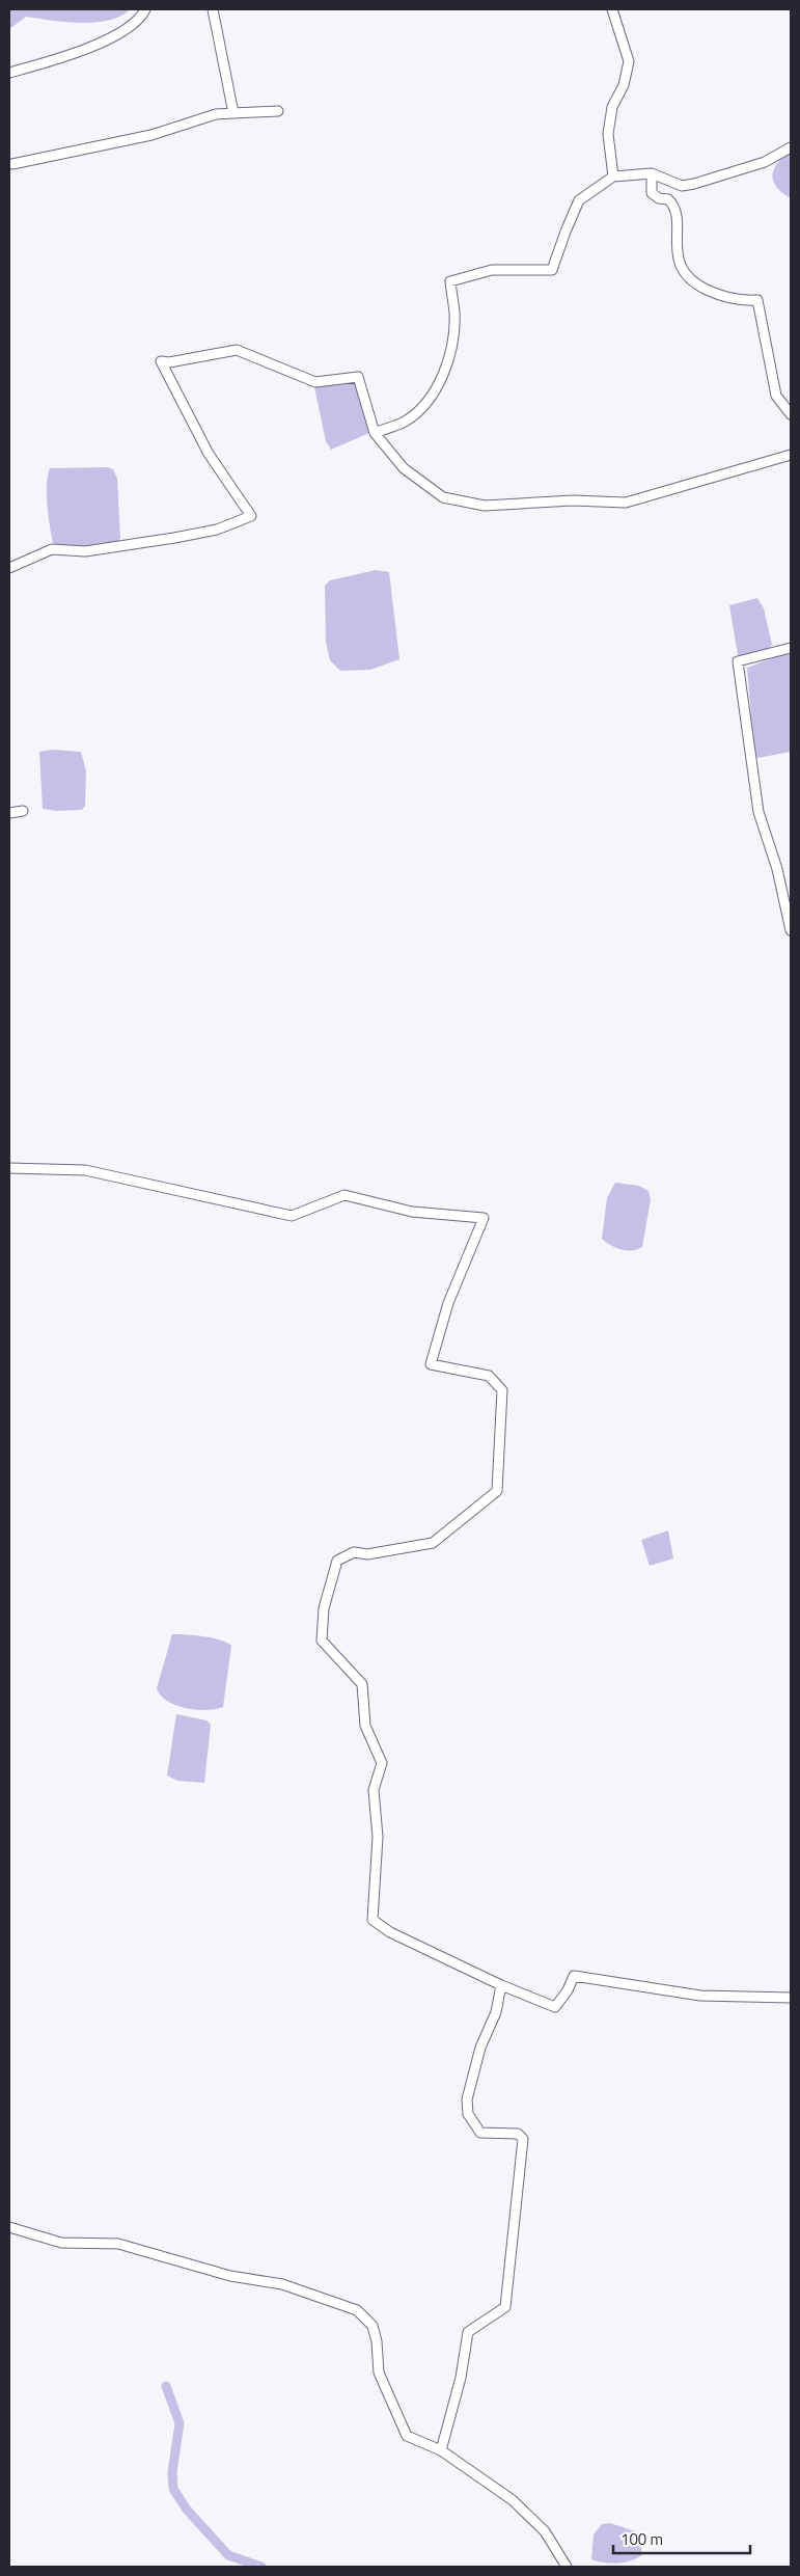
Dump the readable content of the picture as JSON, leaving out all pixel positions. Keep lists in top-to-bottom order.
{
  "scale_bar": "100 m"
}
